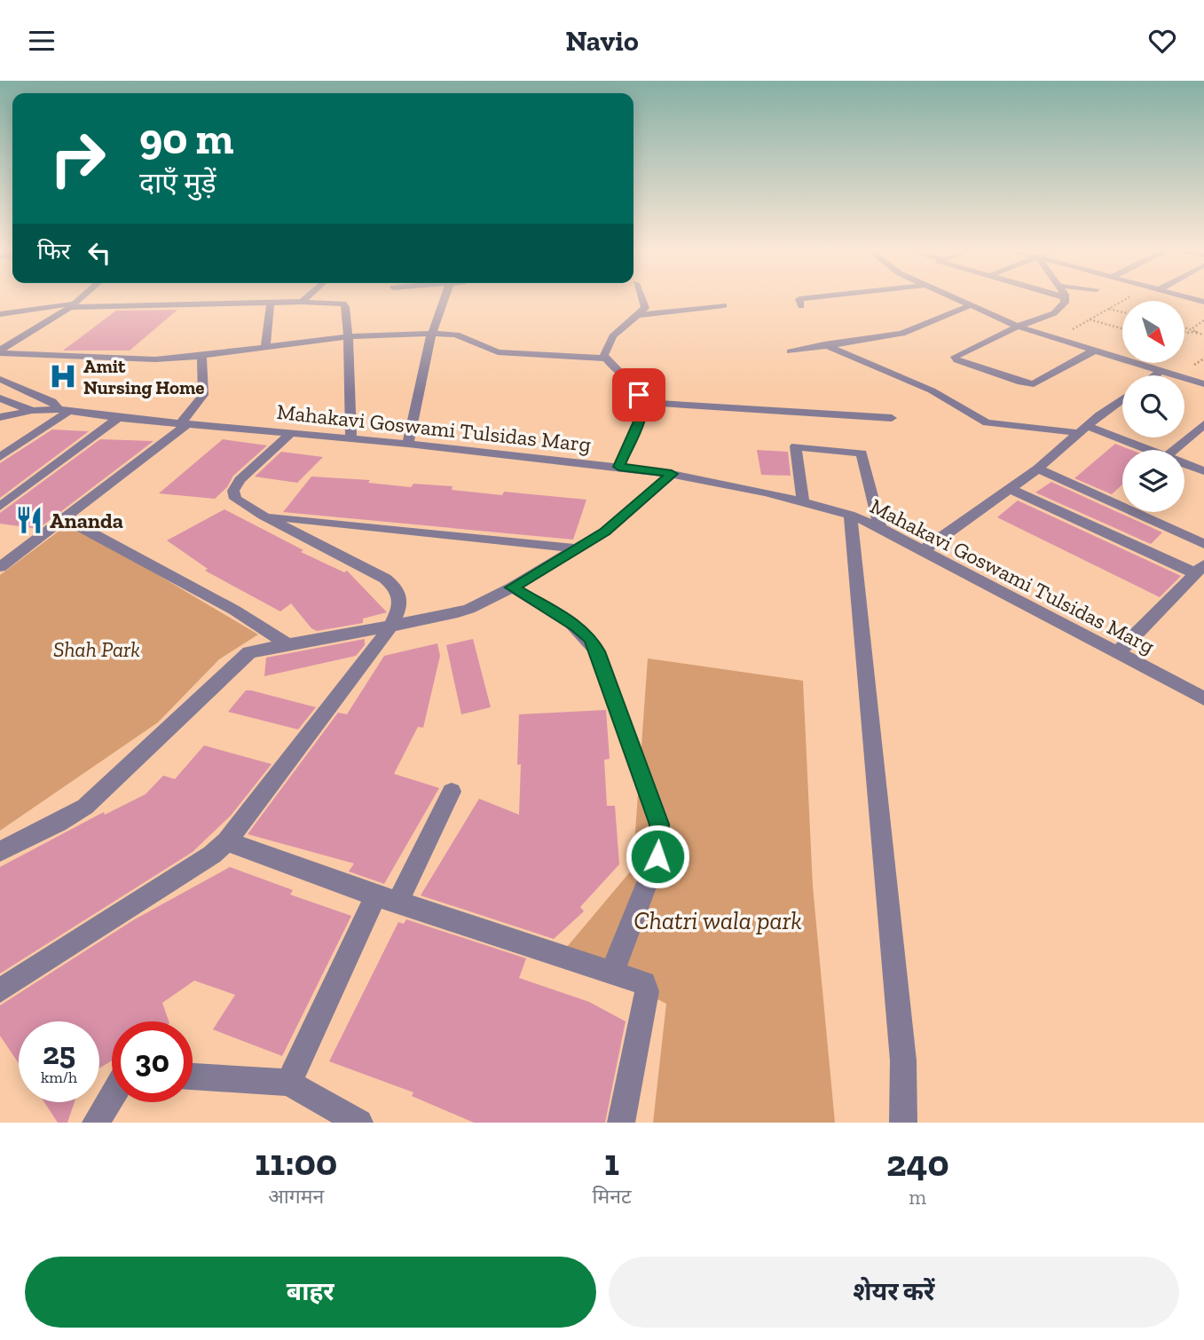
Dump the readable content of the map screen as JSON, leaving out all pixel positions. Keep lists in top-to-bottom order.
{
  "streets": {
    "street": ["Mahakavi Goswami Tulsidas Marg"]
  },
  "parks": ["Shah Park", "Chatri wala park"],
  "places": {
    "hospital": ["Amit Nursing Home"],
    "restaurant": ["Ananda"]
  },
  "north": "bottom right",
  "page": {
    "header": "Navio",
    "turn": ["90 m", "दाएँ मुड़ें"],
    "then": "फिर",
    "speed": "25 km/h",
    "limit": "30",
    "eta": [
      "11:00",
      "आगमन",
      "1",
      "मिनट",
      "240",
      "m"
    ],
    "buttons": ["बाहर", "शेयर करें"]
  }
}
